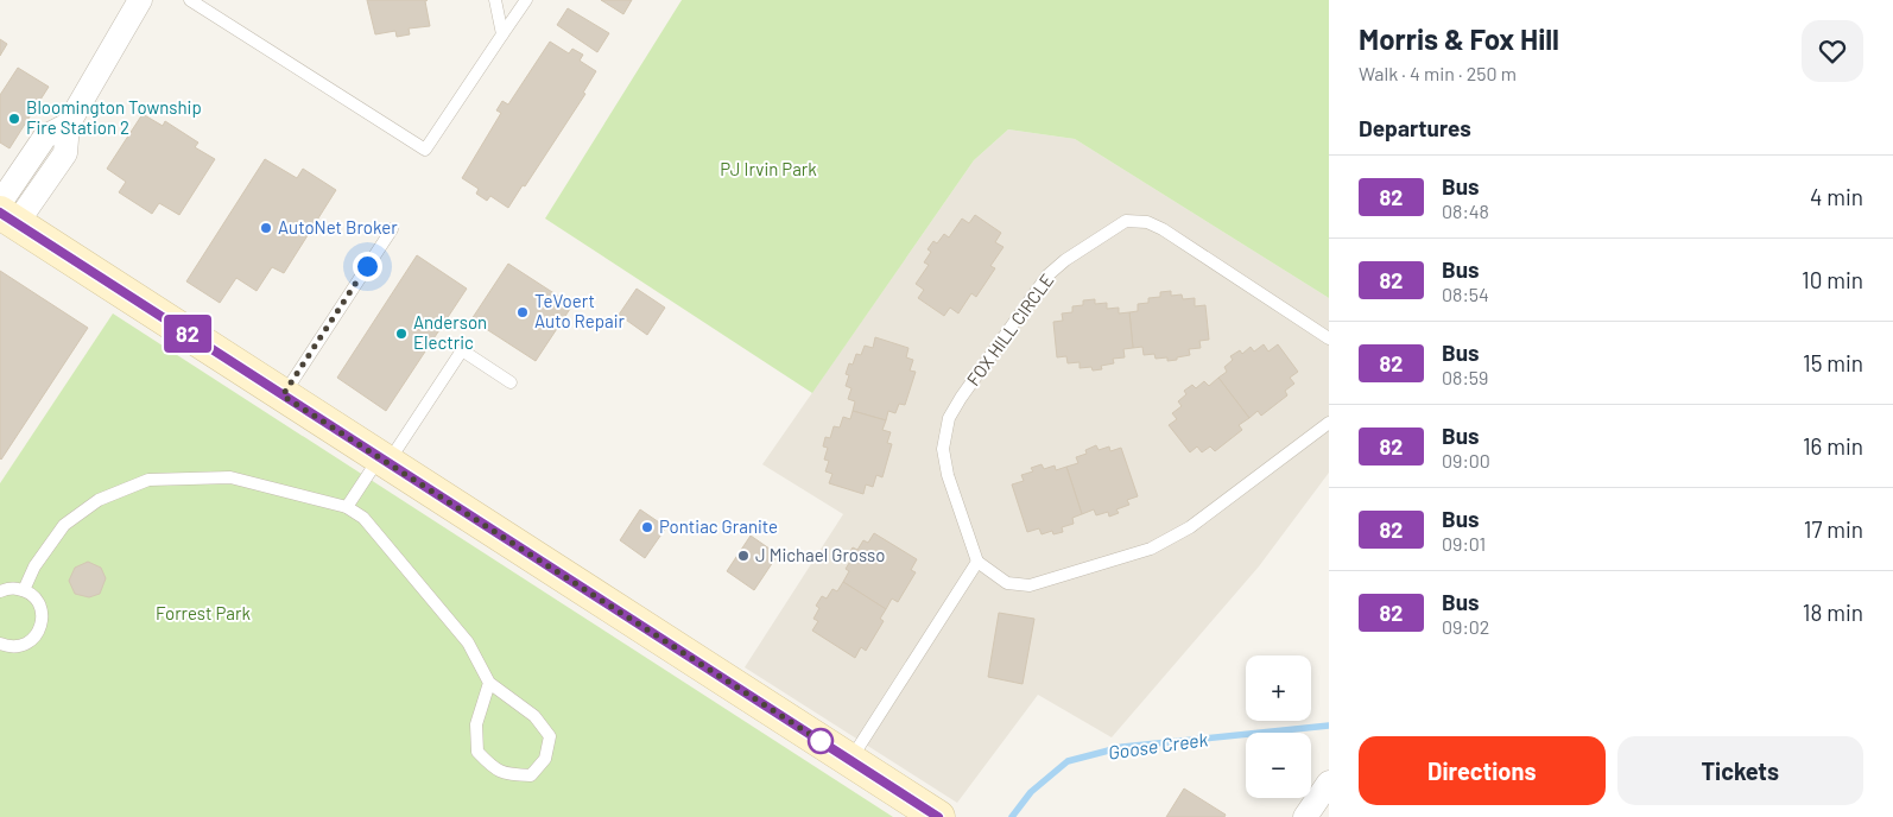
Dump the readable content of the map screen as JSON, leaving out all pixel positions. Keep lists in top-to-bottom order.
{
  "streets": {
    "lane": ["FOX HILL CIRCLE"]
  },
  "water": ["Goose Creek"],
  "parks": ["PJ Irvin Park", "Forrest Park"],
  "places": [
    "Bloomington Township Fire Station 2",
    "AutoNet Broker",
    "TeVoert Auto Repair",
    "Anderson Electric",
    "Pontiac Granite",
    "J Michael Grosso"
  ],
  "lines": ["bus line 82"],
  "page": {
    "on_map": "82",
    "heading": [
      ["Morris & Fox Hill", "Walk · 4 min · 250 m"],
      "Departures"
    ],
    "list": [
      {
        "mark": "82",
        "name": "Bus",
        "note": "08:48",
        "value": "4 min"
      },
      {
        "mark": "82",
        "name": "Bus",
        "note": "08:54",
        "value": "10 min"
      },
      {
        "mark": "82",
        "name": "Bus",
        "note": "08:59",
        "value": "15 min"
      },
      {
        "mark": "82",
        "name": "Bus",
        "note": "09:00",
        "value": "16 min"
      },
      {
        "mark": "82",
        "name": "Bus",
        "note": "09:01",
        "value": "17 min"
      },
      {
        "mark": "82",
        "name": "Bus",
        "note": "09:02",
        "value": "18 min"
      }
    ],
    "map_buttons": ["+", "−"],
    "buttons": ["Directions", "Tickets"]
  }
}
